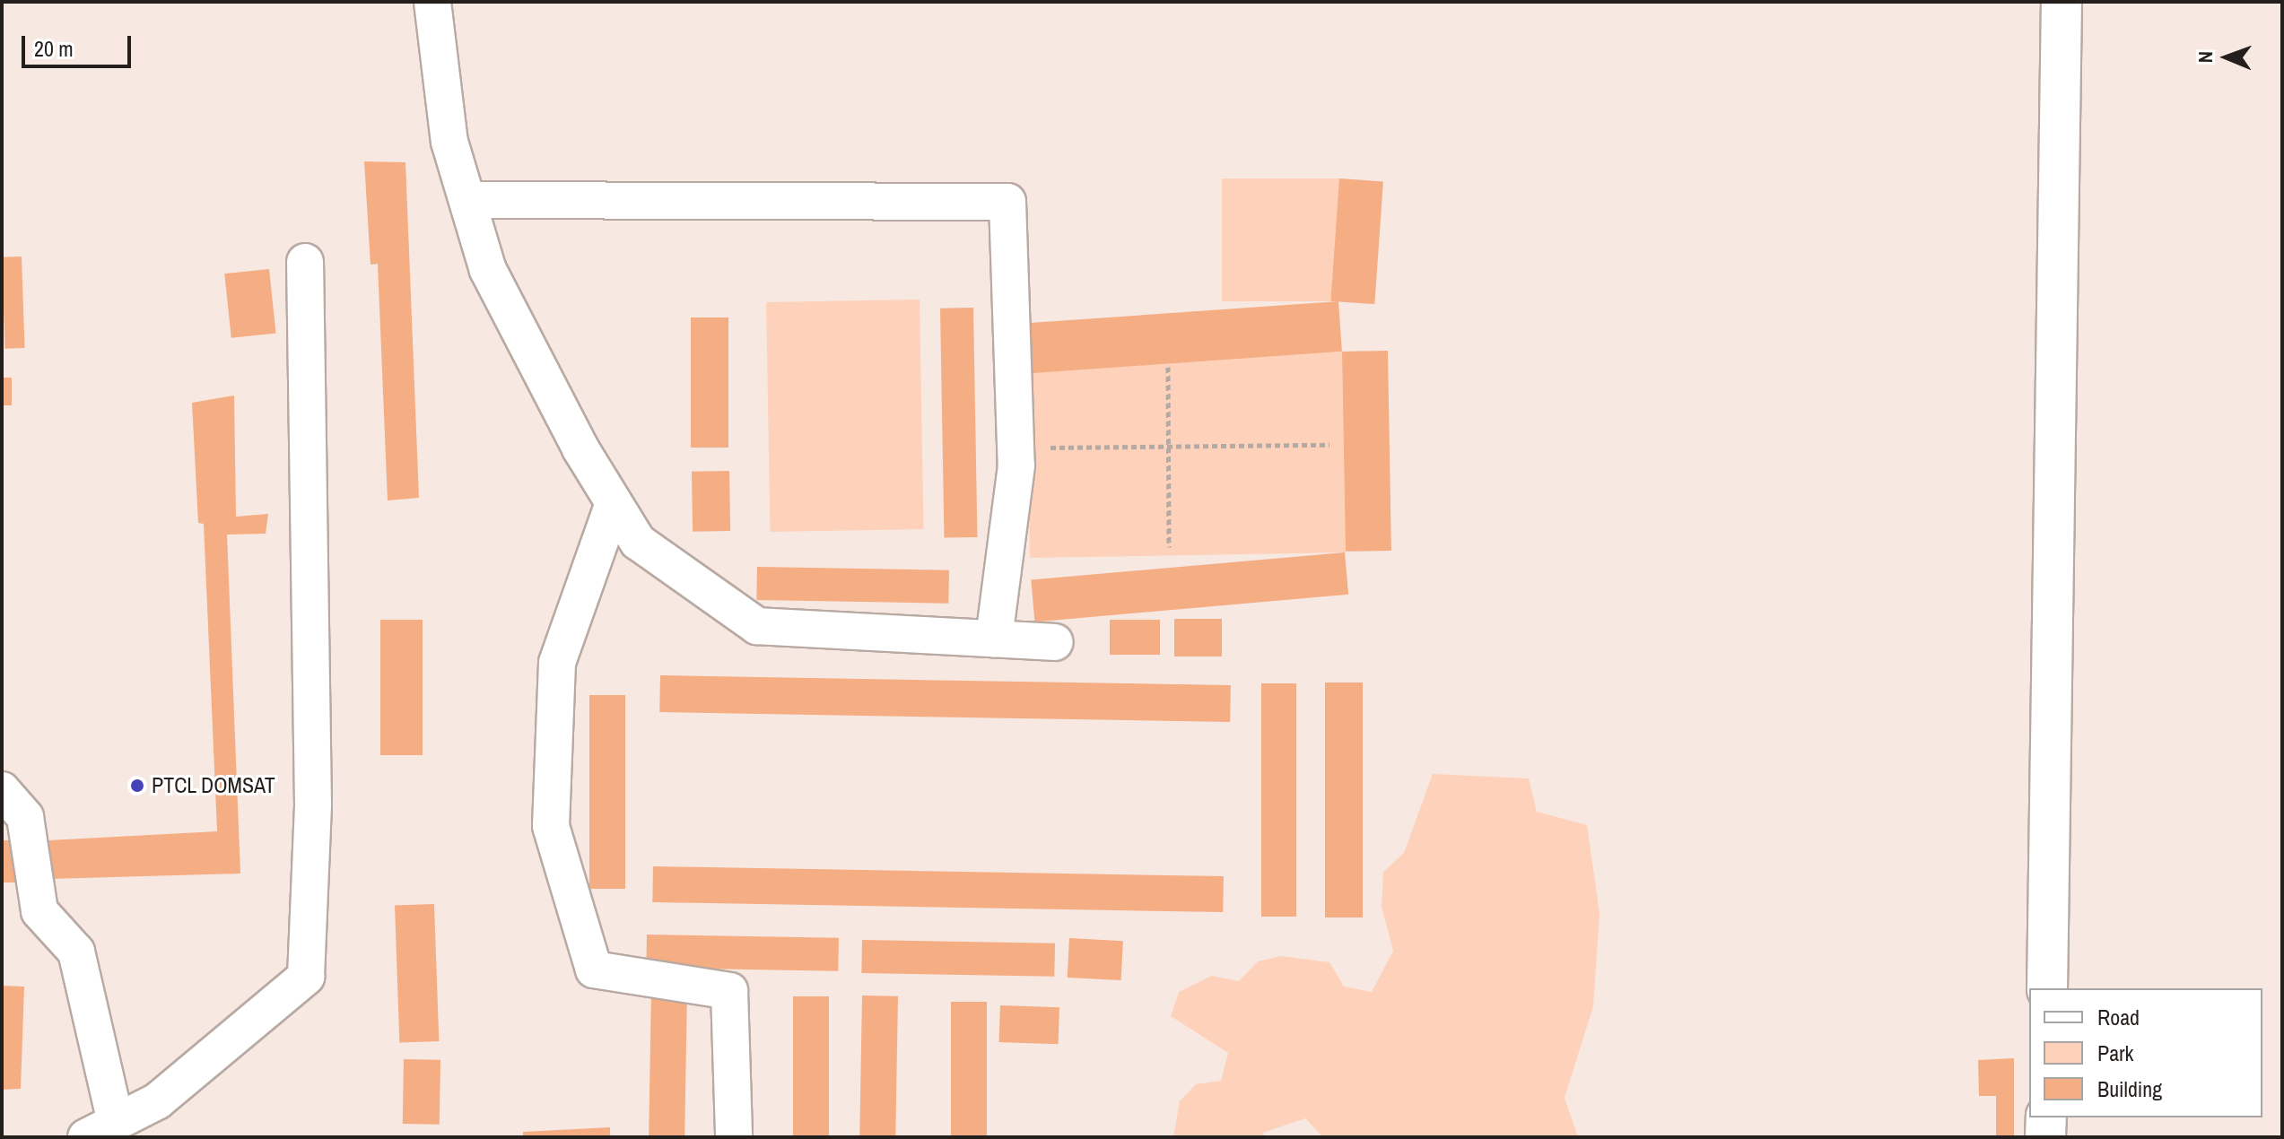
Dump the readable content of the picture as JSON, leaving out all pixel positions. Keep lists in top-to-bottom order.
{
  "places": ["PTCL DOMSAT"],
  "legend": ["Road", "Park", "Building"],
  "scale_bar": "20 m",
  "north": "left"
}
